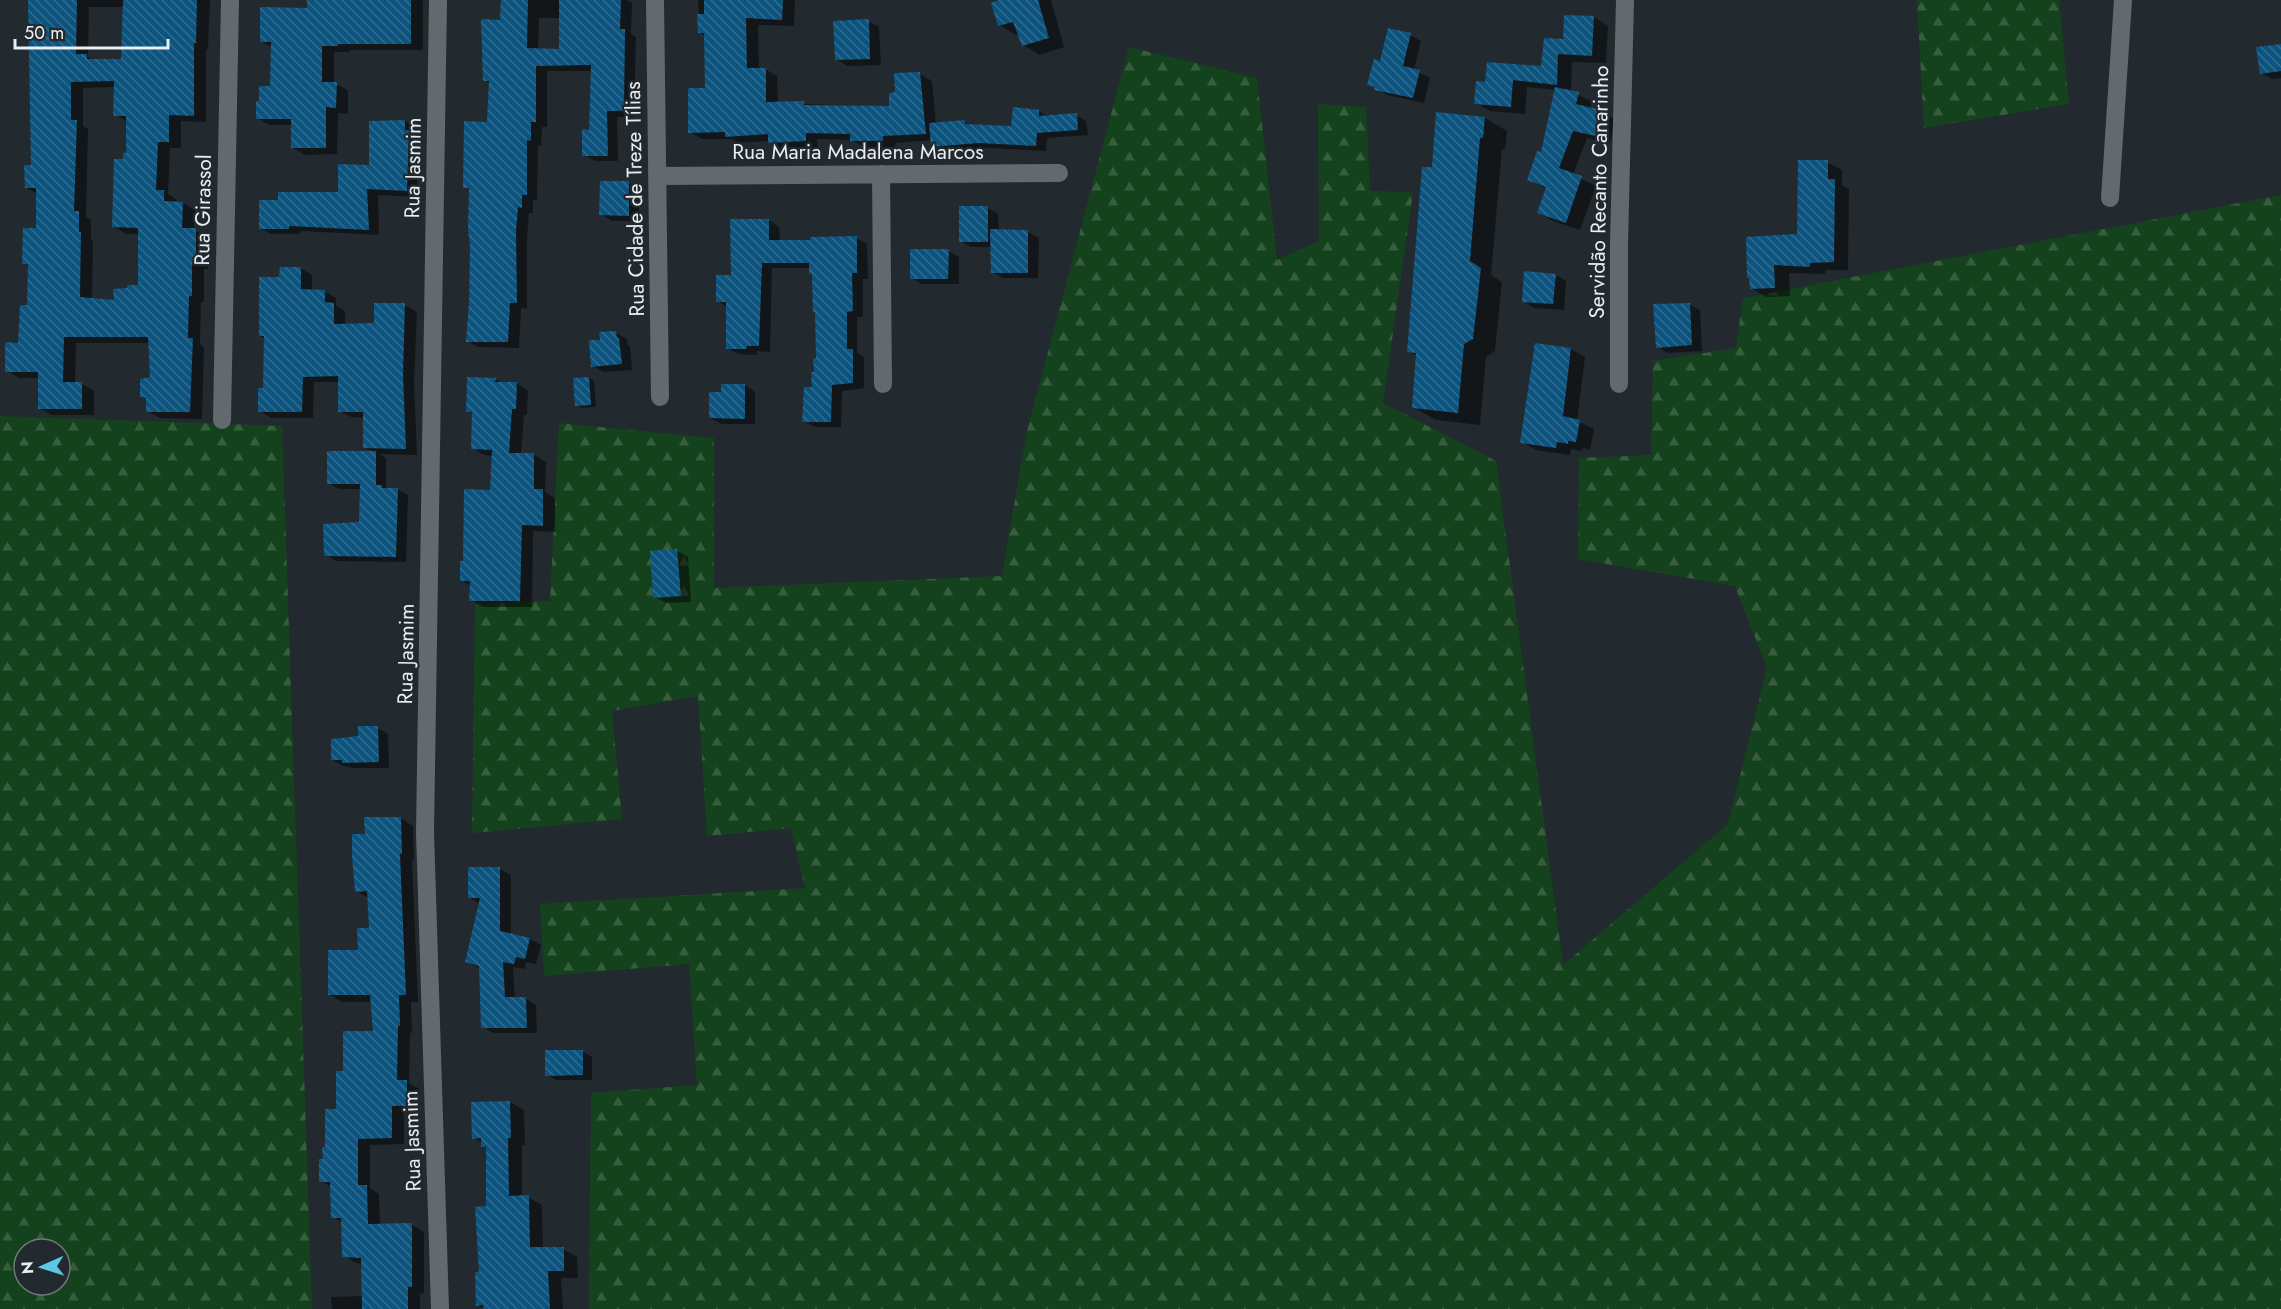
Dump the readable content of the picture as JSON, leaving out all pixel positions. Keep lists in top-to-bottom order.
{
  "streets": {
    "street": [
      "Rua Maria Madalena Marcos",
      "Rua Jasmim",
      "Servidão Recanto Canarinho",
      "Rua Cidade de Treze Tílias",
      "Rua Girassol"
    ]
  },
  "crossings": [
    ["Rua Maria Madalena Marcos", "Rua Cidade de Treze Tílias"]
  ],
  "scale_bar": "50 m",
  "north": "left"
}
